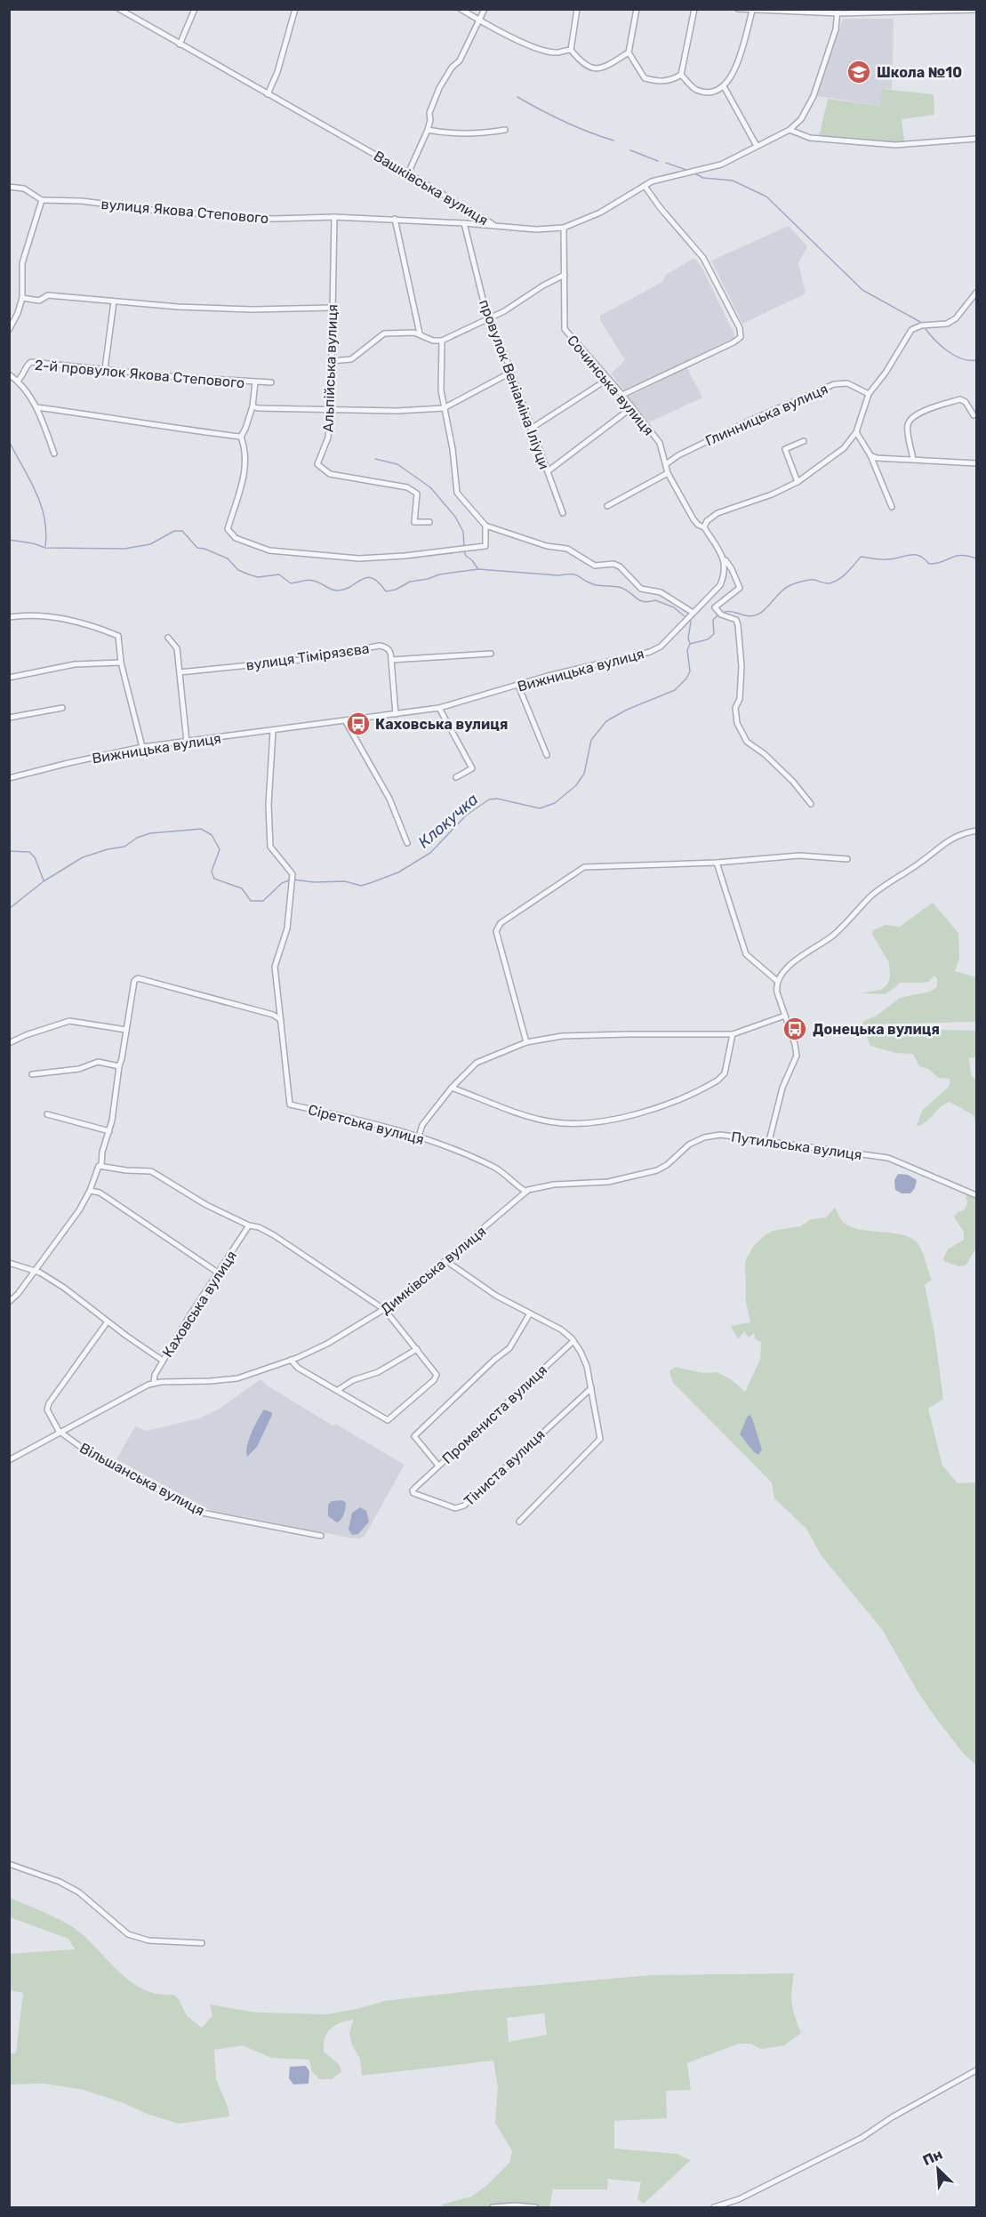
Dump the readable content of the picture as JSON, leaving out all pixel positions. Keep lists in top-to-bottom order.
{
  "streets": {
    "street": [
      "Вашківська вулиця",
      "вулиця Якова Степового",
      "Альпійська вулиця",
      "2-й провулок Якова Степового",
      "провулок Веніаміна Іліуци",
      "Сочинська вулиця",
      "Глинницька вулиця",
      "вулиця Тімірязєва",
      "Вижницька вулиця",
      "Сіретська вулиця",
      "Путильська вулиця",
      "Димківська вулиця",
      "Каховська вулиця",
      "Промениста вулиця",
      "Тіниста вулиця",
      "Вільшанська вулиця"
    ]
  },
  "crossings": [
    ["Вашківська вулиця", "вулиця Якова Степового"],
    ["Вашківська вулиця", "Сочинська вулиця"],
    ["вулиця Якова Степового", "Альпійська вулиця"],
    ["вулиця Якова Степового", "провулок Веніаміна Іліуци"],
    ["Сочинська вулиця", "Глинницька вулиця"],
    ["Сіретська вулиця", "Путильська вулиця"],
    ["Сіретська вулиця", "Димківська вулиця"],
    ["Путильська вулиця", "Димківська вулиця"],
    ["Димківська вулиця", "Каховська вулиця"],
    ["Димківська вулиця", "Вільшанська вулиця"],
    ["Промениста вулиця", "Тіниста вулиця"]
  ],
  "water": ["Клокучка"],
  "places": {
    "school or university": ["Школа №10"],
    "bus stop": ["Каховська вулиця", "Донецька вулиця"]
  },
  "north": "top left"
}
